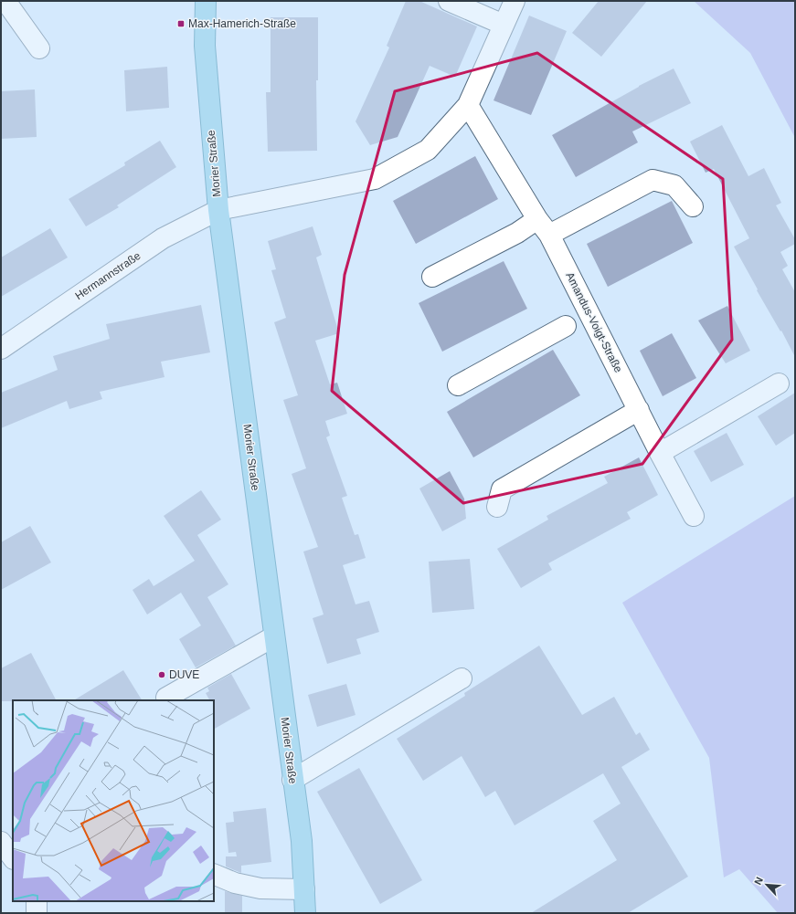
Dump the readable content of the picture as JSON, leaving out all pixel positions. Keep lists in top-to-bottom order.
{
  "streets": {
    "main road": ["Morier Straße"],
    "street": ["Hermannstraße", "Amandus-Voigt-Straße"]
  },
  "crossings": [
    ["Morier Straße", "Hermannstraße"]
  ],
  "places": {
    "transit": ["Max-Hamerich-Straße"],
    "other": ["DUVE"]
  },
  "north": "top left"
}
